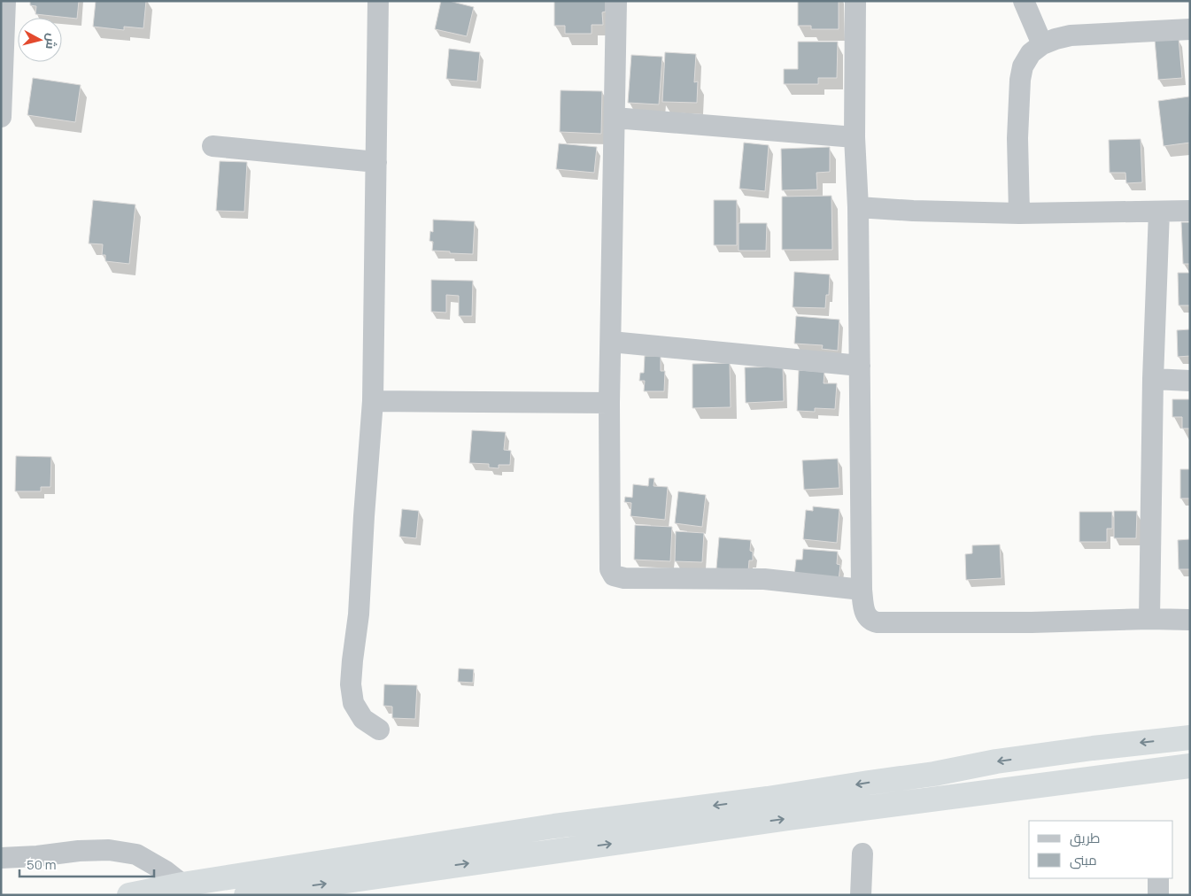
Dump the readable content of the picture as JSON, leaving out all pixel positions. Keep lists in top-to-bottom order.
{
  "legend": ["طريق", "مبنى"],
  "scale_bar": "50 m",
  "north": "right"
}
